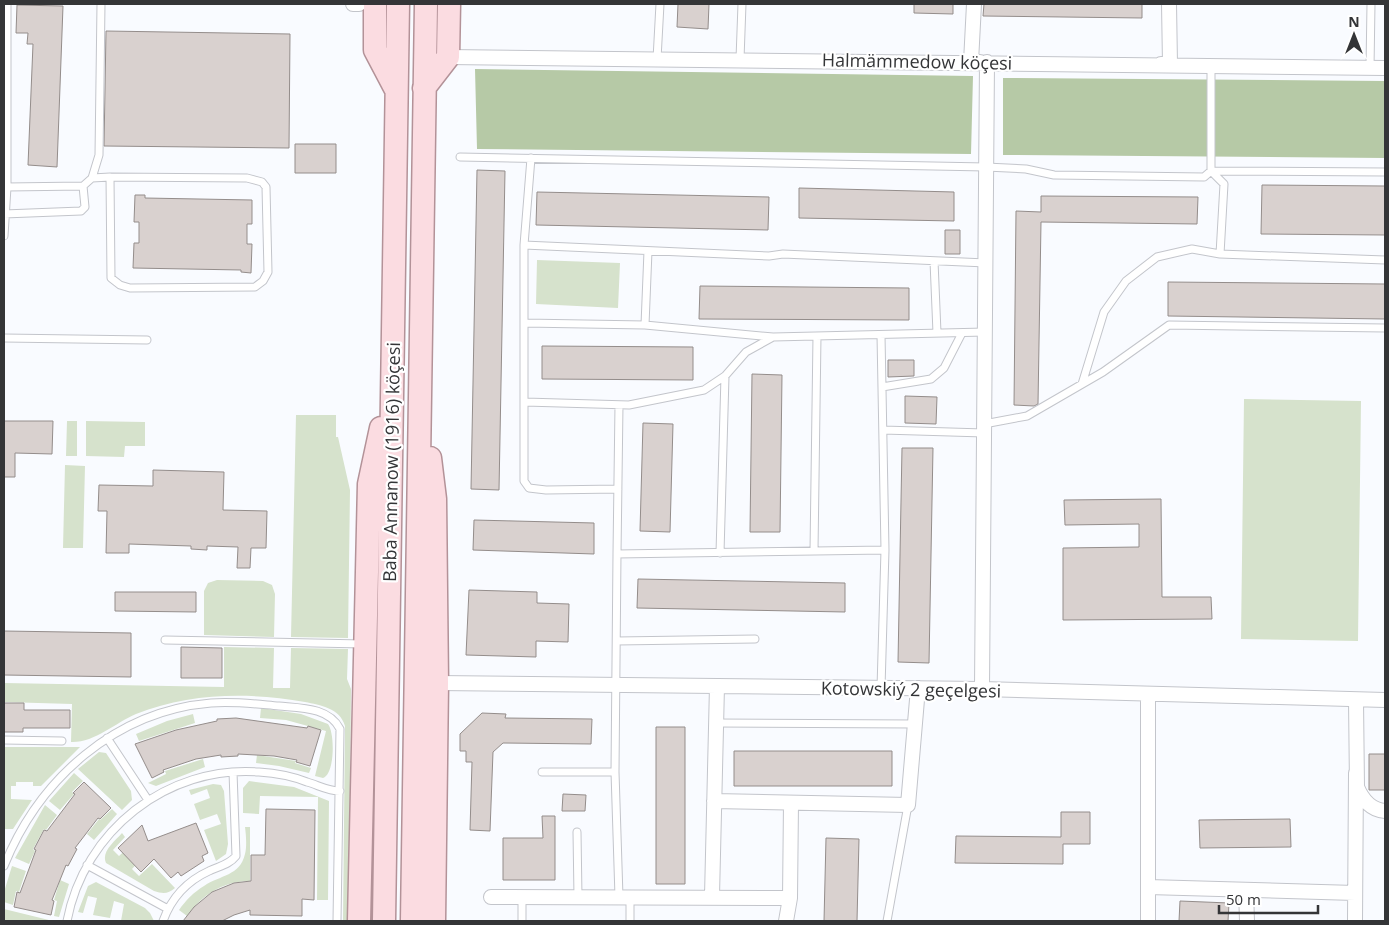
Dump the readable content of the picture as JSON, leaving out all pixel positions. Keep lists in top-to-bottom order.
{
  "streets": {
    "main road": ["Baba Annanow (1916) köçesi"],
    "street": ["Halmämmedow köçesi", "Kotowskiý 2 geçelgesi"]
  },
  "scale_bar": "50 m",
  "north": "top"
}
